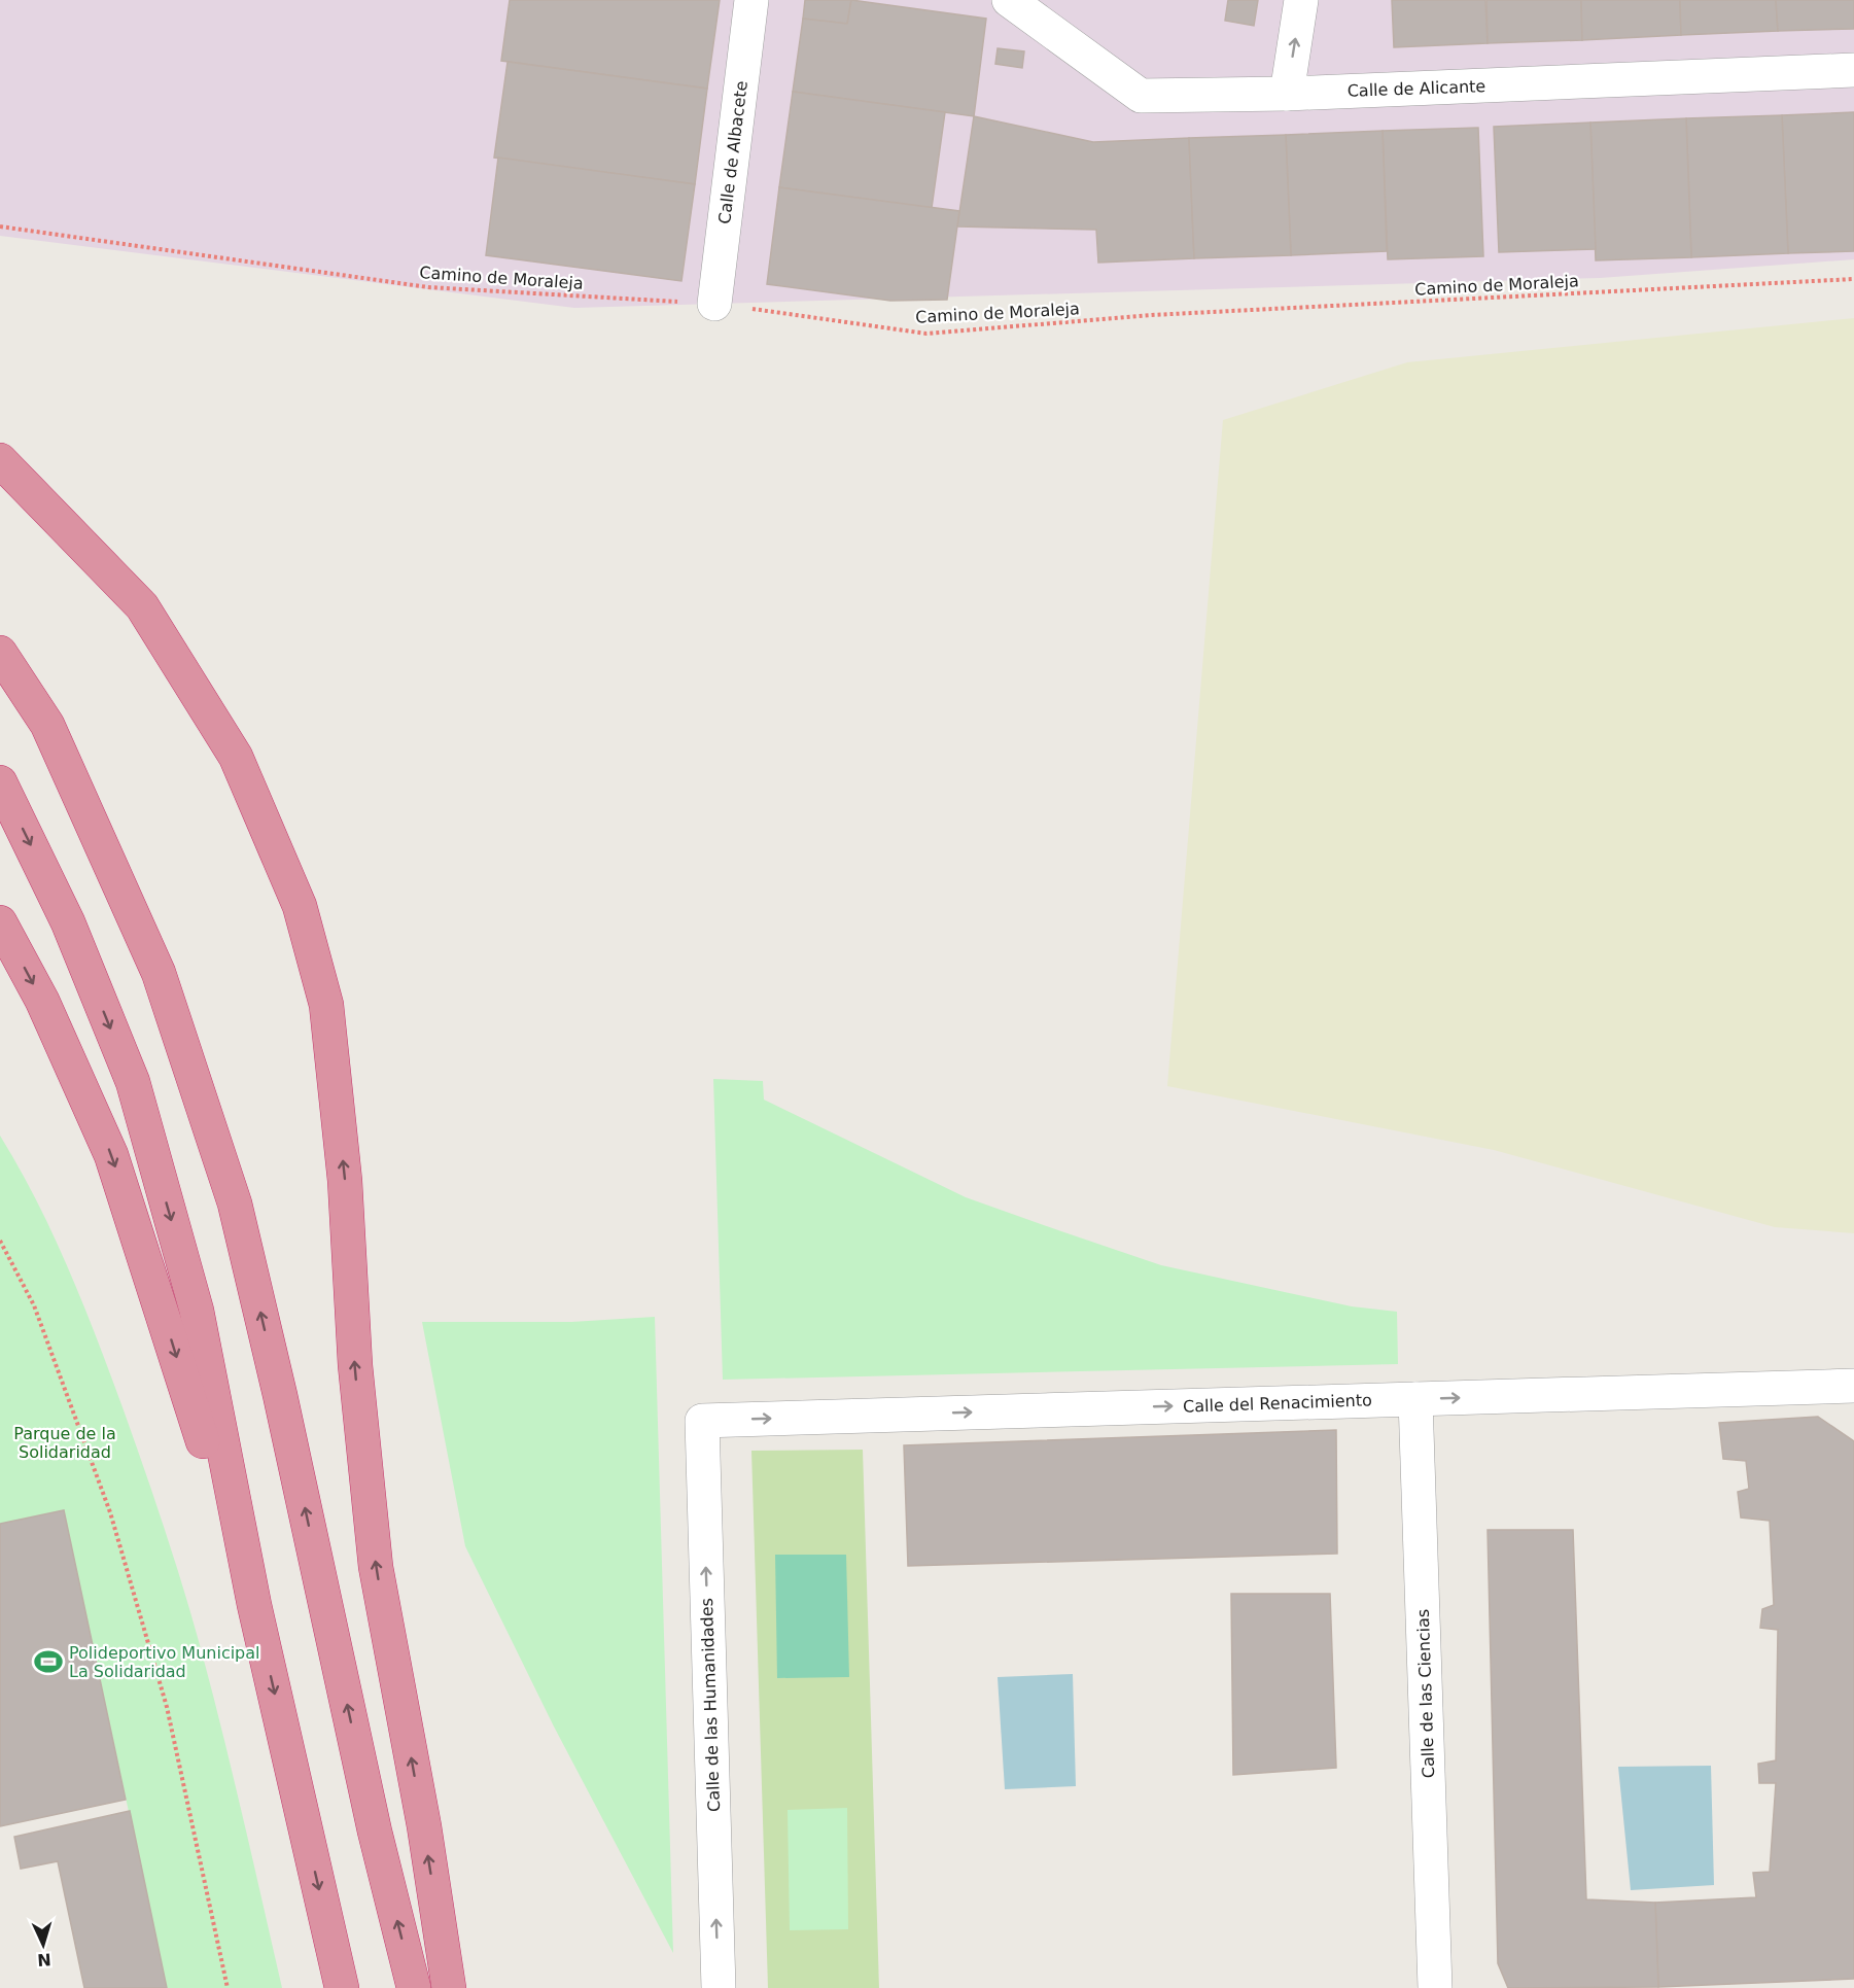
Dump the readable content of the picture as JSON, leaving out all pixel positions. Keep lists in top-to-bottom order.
{
  "streets": {
    "street": [
      "Calle de Alicante",
      "Calle de Albacete",
      "Calle del Renacimiento",
      "Calle de las Ciencias",
      "Calle de las Humanidades"
    ],
    "path": ["Camino de Moraleja"]
  },
  "crossings": [
    ["Calle de Albacete", "Camino de Moraleja"],
    ["Calle del Renacimiento", "Calle de las Ciencias"],
    ["Calle del Renacimiento", "Calle de las Humanidades"]
  ],
  "one_way": ["Calle del Renacimiento", "Calle de las Humanidades"],
  "parks": ["Parque de la Solidaridad"],
  "places": {
    "sports": ["Polideportivo Municipal La Solidaridad"]
  },
  "north": "bottom"
}
